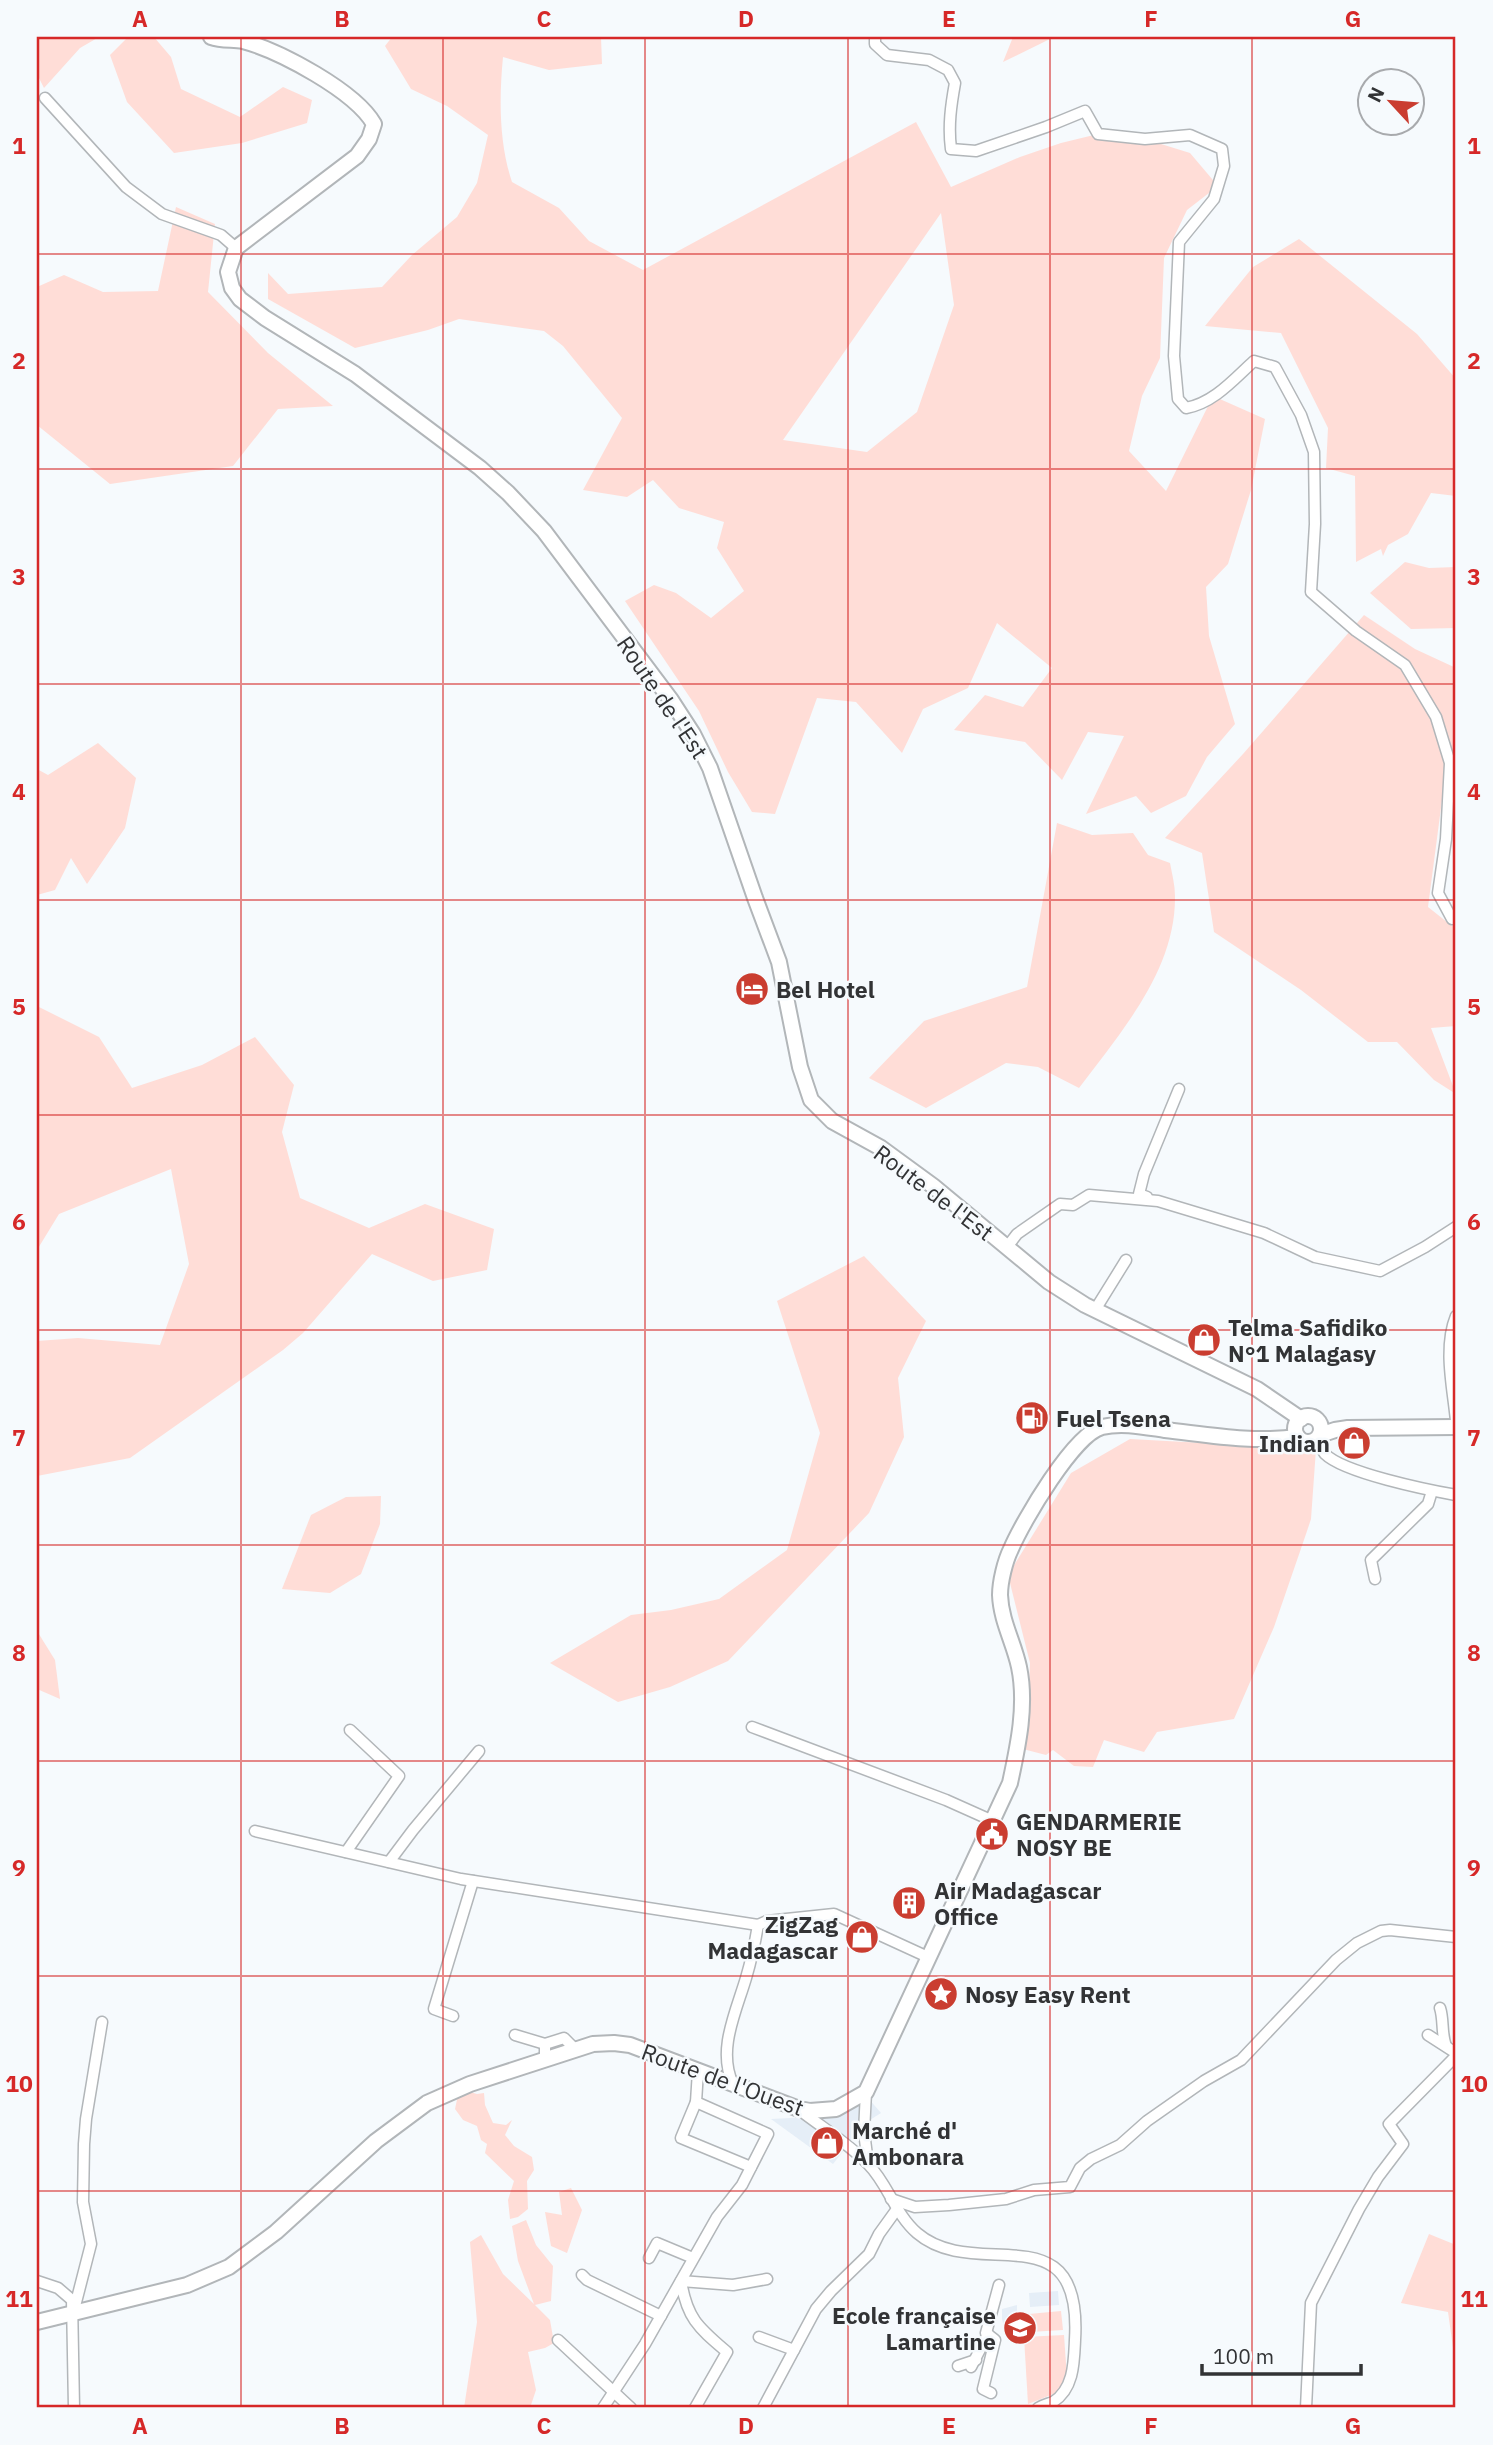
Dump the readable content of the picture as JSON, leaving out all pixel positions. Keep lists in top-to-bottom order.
{
  "streets": {
    "main road": ["Route de l'Est", "Route de l'Ouest"]
  },
  "places": {
    "hotel": ["Bel Hotel"],
    "shop": [
      "Telma Safidiko N°1 Malagasy",
      "Indian",
      "ZigZag Madagascar",
      "Marché d' Ambonara"
    ],
    "fuel station": ["Fuel Tsena"],
    "public building": ["GENDARMERIE NOSY BE"],
    "building": ["Air Madagascar Office"],
    "place": ["Nosy Easy Rent"],
    "school or university": ["Ecole française Lamartine"]
  },
  "scale_bar": "100 m",
  "north": "top left",
  "grid": {
    "columns": [
      "A",
      "B",
      "C",
      "D",
      "E",
      "F",
      "G"
    ],
    "rows": [
      "1",
      "2",
      "3",
      "4",
      "5",
      "6",
      "7",
      "8",
      "9",
      "10",
      "11"
    ]
  }
}
